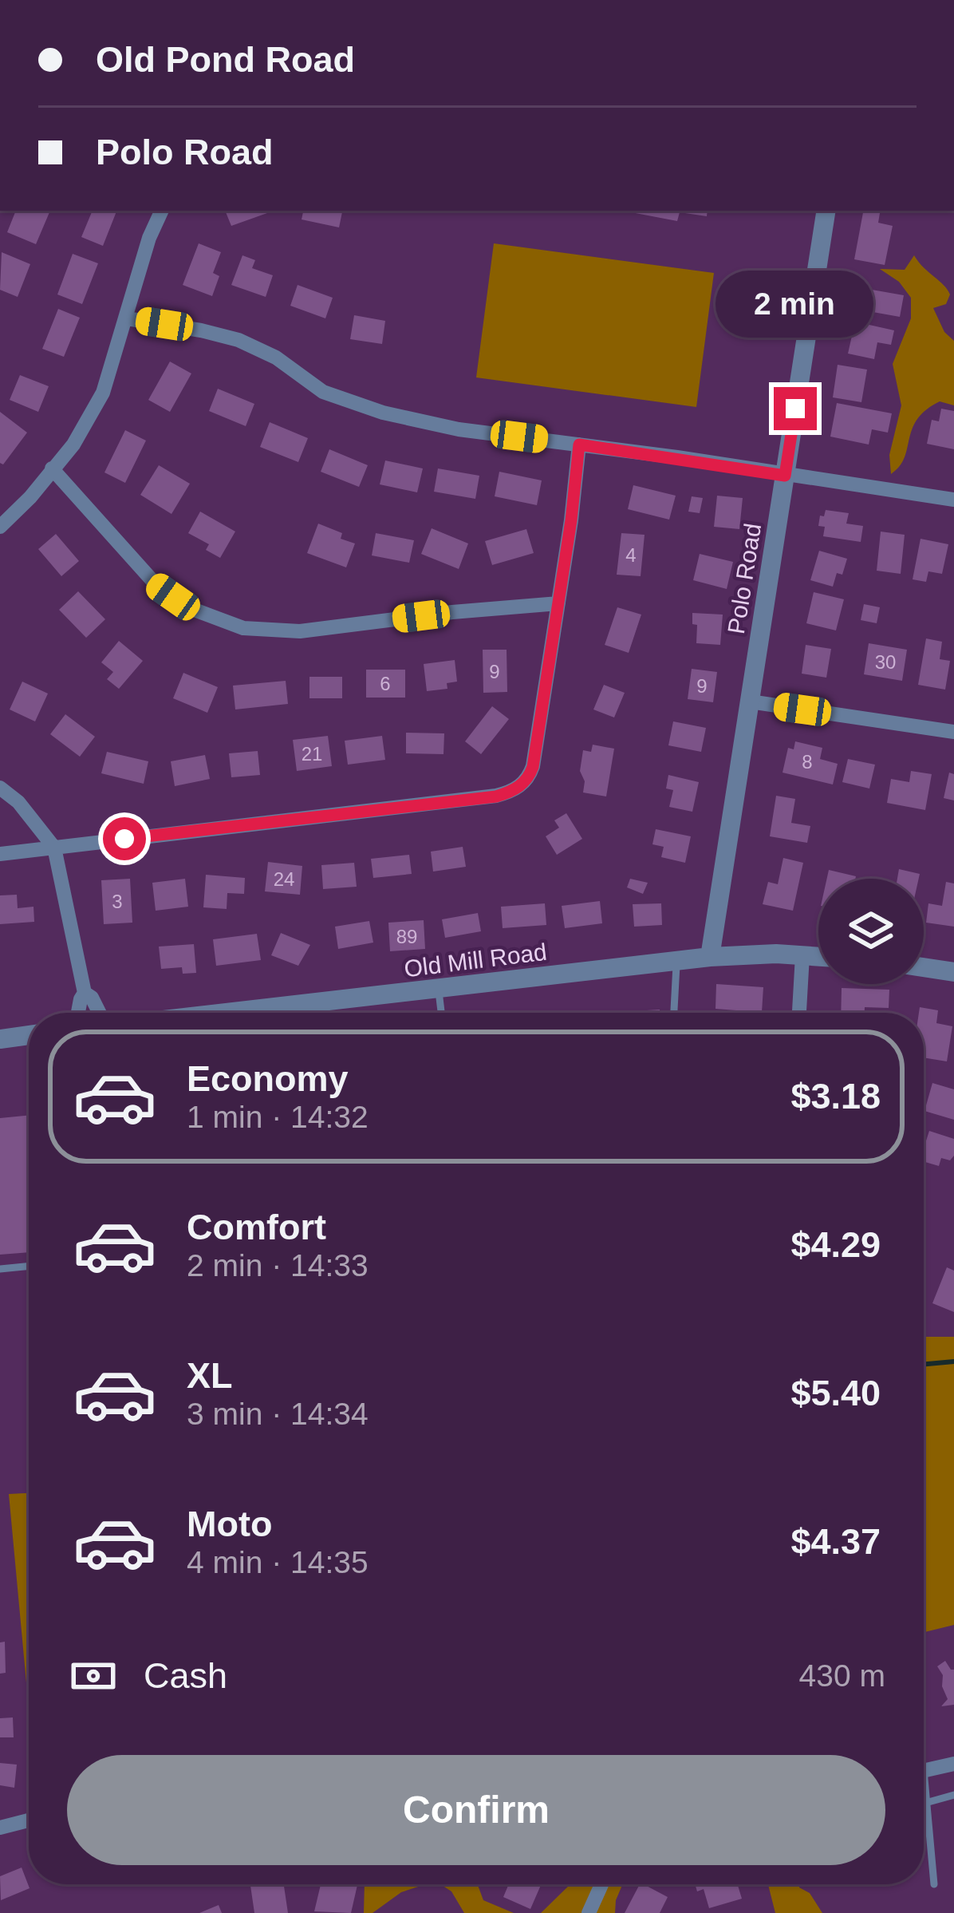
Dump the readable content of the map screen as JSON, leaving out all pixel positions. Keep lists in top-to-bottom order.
{
  "streets": {
    "street": ["Polo Road", "Old Mill Road"]
  },
  "crossings": [
    ["Polo Road", "Old Mill Road"]
  ],
  "house_numbers": [
    "4",
    "30",
    "9",
    "6",
    "9",
    "21",
    "8",
    "24",
    "3",
    "89"
  ],
  "page": {
    "banner": ["Old Pond Road", "Polo Road"],
    "bubble": "2 min",
    "list": [
      {
        "name": "Economy",
        "note": "1 min · 14:32",
        "value": "$3.18"
      },
      {
        "name": "Comfort",
        "note": "2 min · 14:33",
        "value": "$4.29"
      },
      {
        "name": "XL",
        "note": "3 min · 14:34",
        "value": "$5.40"
      },
      {
        "name": "Moto",
        "note": "4 min · 14:35",
        "value": "$4.37"
      }
    ],
    "pay": ["Cash", "430 m"],
    "buttons": "Confirm"
  }
}
